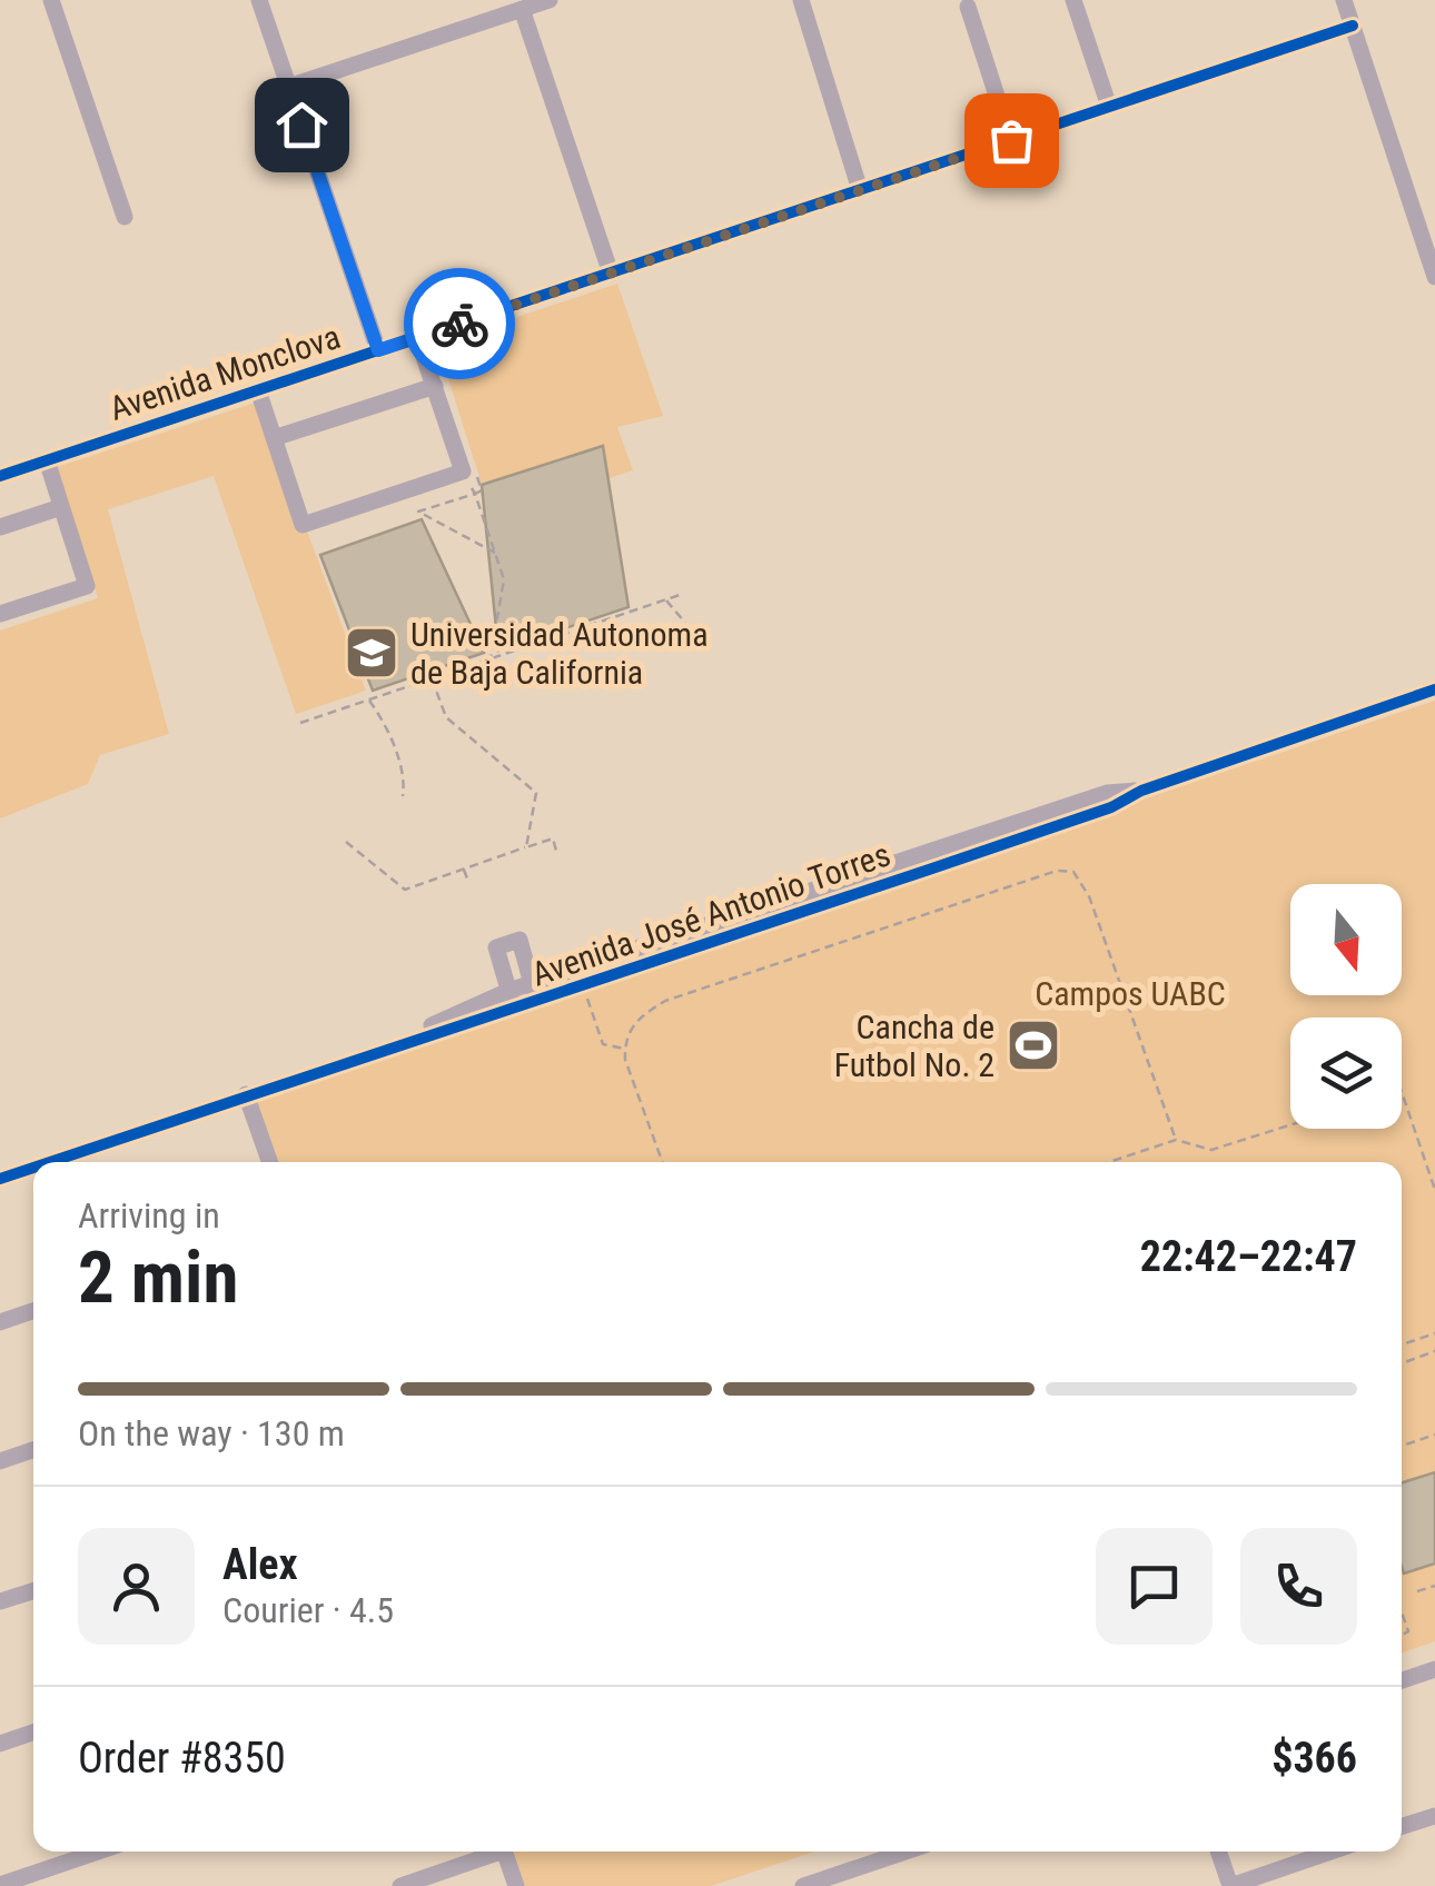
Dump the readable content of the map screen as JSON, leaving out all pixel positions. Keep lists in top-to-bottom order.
{
  "streets": {
    "street": ["Avenida Monclova", "Avenida José Antonio Torres"]
  },
  "parks": ["Campos UABC"],
  "places": {
    "school or university": ["Universidad Autonoma de Baja California"],
    "sports": ["Cancha de Futbol No. 2"]
  },
  "north": "bottom",
  "page": {
    "heading": ["2 min", "Arriving in", "22:42–22:47"],
    "panel": [
      "Alex",
      "Courier · 4.5",
      "Order #8350",
      "$366"
    ],
    "bar": "On the way · 130 m"
  }
}
